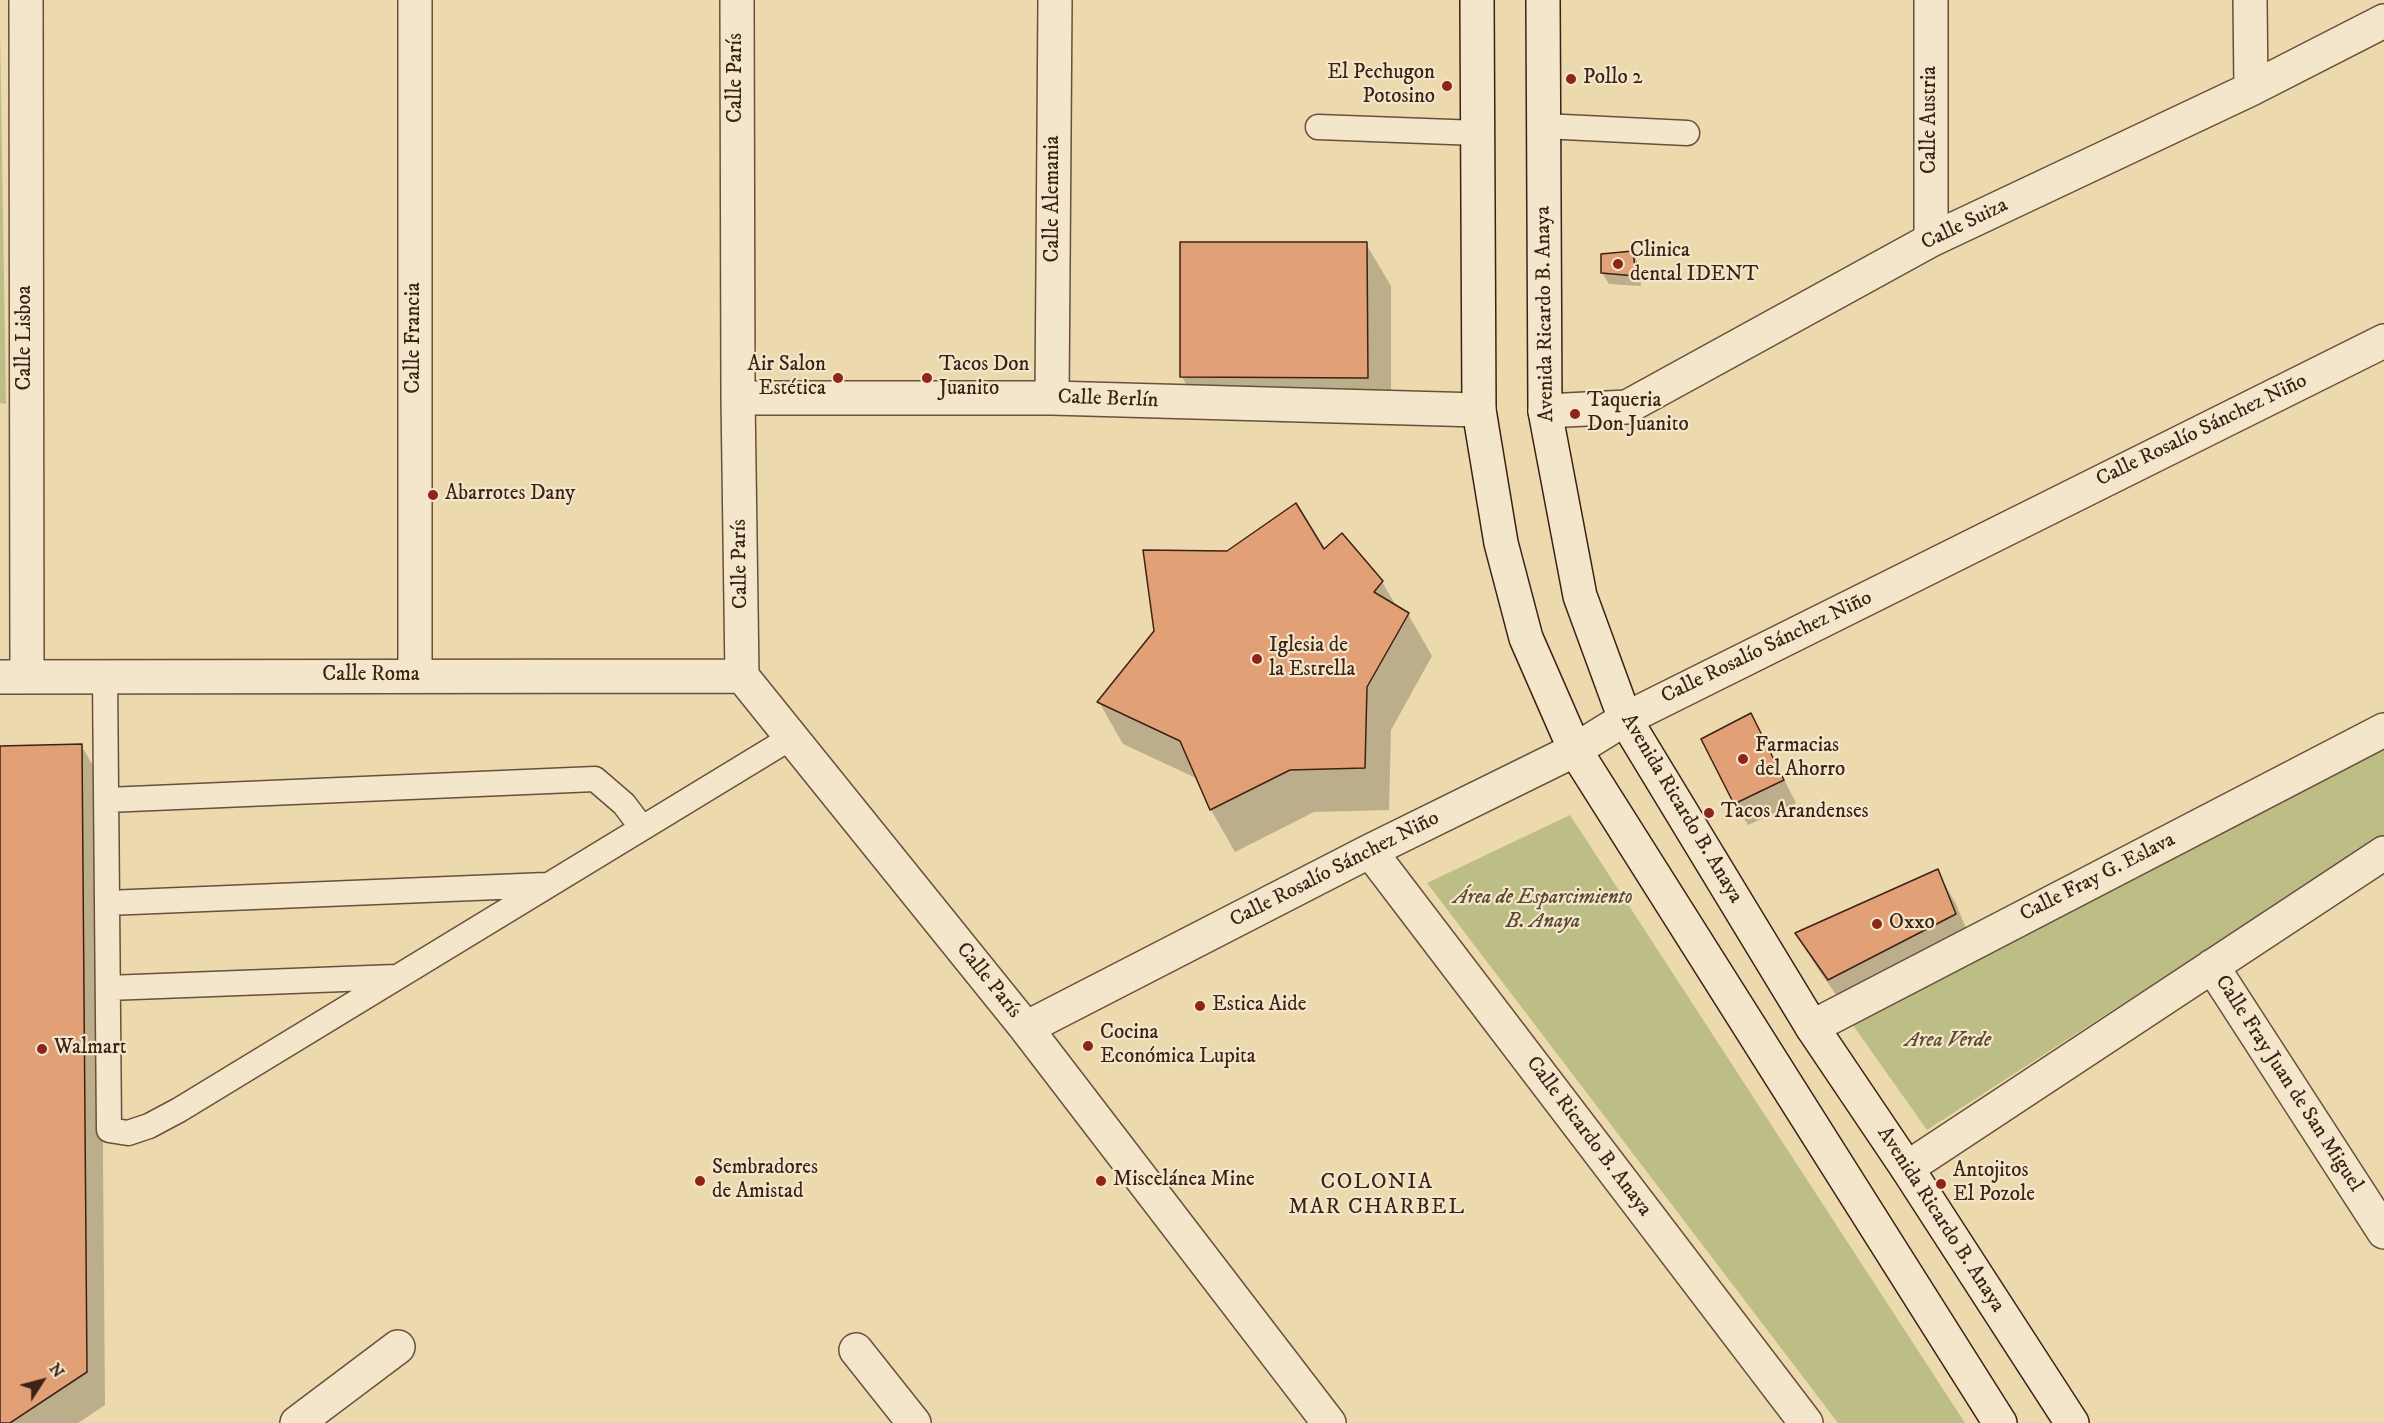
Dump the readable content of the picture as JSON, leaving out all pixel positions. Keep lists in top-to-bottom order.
{
  "streets": {
    "street": [
      "Calle París",
      "Calle Austria",
      "Calle Alemania",
      "Calle Suiza",
      "Avenida Ricardo B. Anaya",
      "Calle Lisboa",
      "Calle Francia",
      "Calle Berlín",
      "Calle Rosalío Sánchez Niño",
      "Calle Roma",
      "Calle Fray G. Eslava",
      "Calle Fray Juan de San Miguel",
      "Calle Ricardo B. Anaya"
    ]
  },
  "crossings": [
    ["Calle París", "Calle Berlín"],
    ["Calle París", "Calle Rosalío Sánchez Niño"],
    ["Calle París", "Calle Roma"],
    ["Calle Austria", "Calle Suiza"],
    ["Calle Alemania", "Calle Berlín"],
    ["Calle Suiza", "Avenida Ricardo B. Anaya"],
    ["Avenida Ricardo B. Anaya", "Calle Rosalío Sánchez Niño"],
    ["Avenida Ricardo B. Anaya", "Calle Fray G. Eslava"],
    ["Calle Lisboa", "Calle Roma"],
    ["Calle Francia", "Calle Roma"],
    ["Calle Rosalío Sánchez Niño", "Calle Ricardo B. Anaya"]
  ],
  "districts": ["COLONIA MAR CHARBEL"],
  "parks": ["Área de Esparcimiento B. Anaya", "Area Verde"],
  "places": [
    "Pollo 2",
    "El Pechugon Potosino",
    "Clinica dental IDENT",
    "Air Salon Estética",
    "Tacos Don Juanito",
    "Taqueria Don Juanito",
    "Abarrotes Dany",
    "Iglesia de la Estrella",
    "Farmacias del Ahorro",
    "Tacos Arandenses",
    "Oxxo",
    "Estica Aide",
    "Cocina Económica Lupita",
    "Walmart",
    "Sembradores de Amistad",
    "Miscelánea Mine",
    "Antojitos El Pozole"
  ],
  "north": "top right"
}
